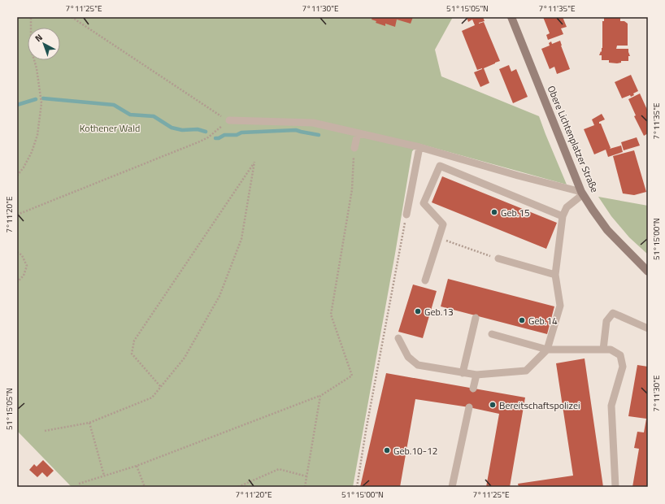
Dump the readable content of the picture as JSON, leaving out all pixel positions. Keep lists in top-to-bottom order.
{
  "streets": {
    "main road": ["Obere Lichtenplatzer Straße"]
  },
  "parks": ["Kothener Wald"],
  "places": [
    "Geb.15",
    "Geb.13",
    "Geb.14",
    "Bereitschaftspolizei",
    "Geb.10-12"
  ],
  "north": "top left",
  "coordinates": [
    "7°11'25\"E",
    "7°11'30\"E",
    "51°15'05\"N",
    "7°11'35\"E",
    "7°11'20\"E",
    "51°15'00\"N"
  ]
}
